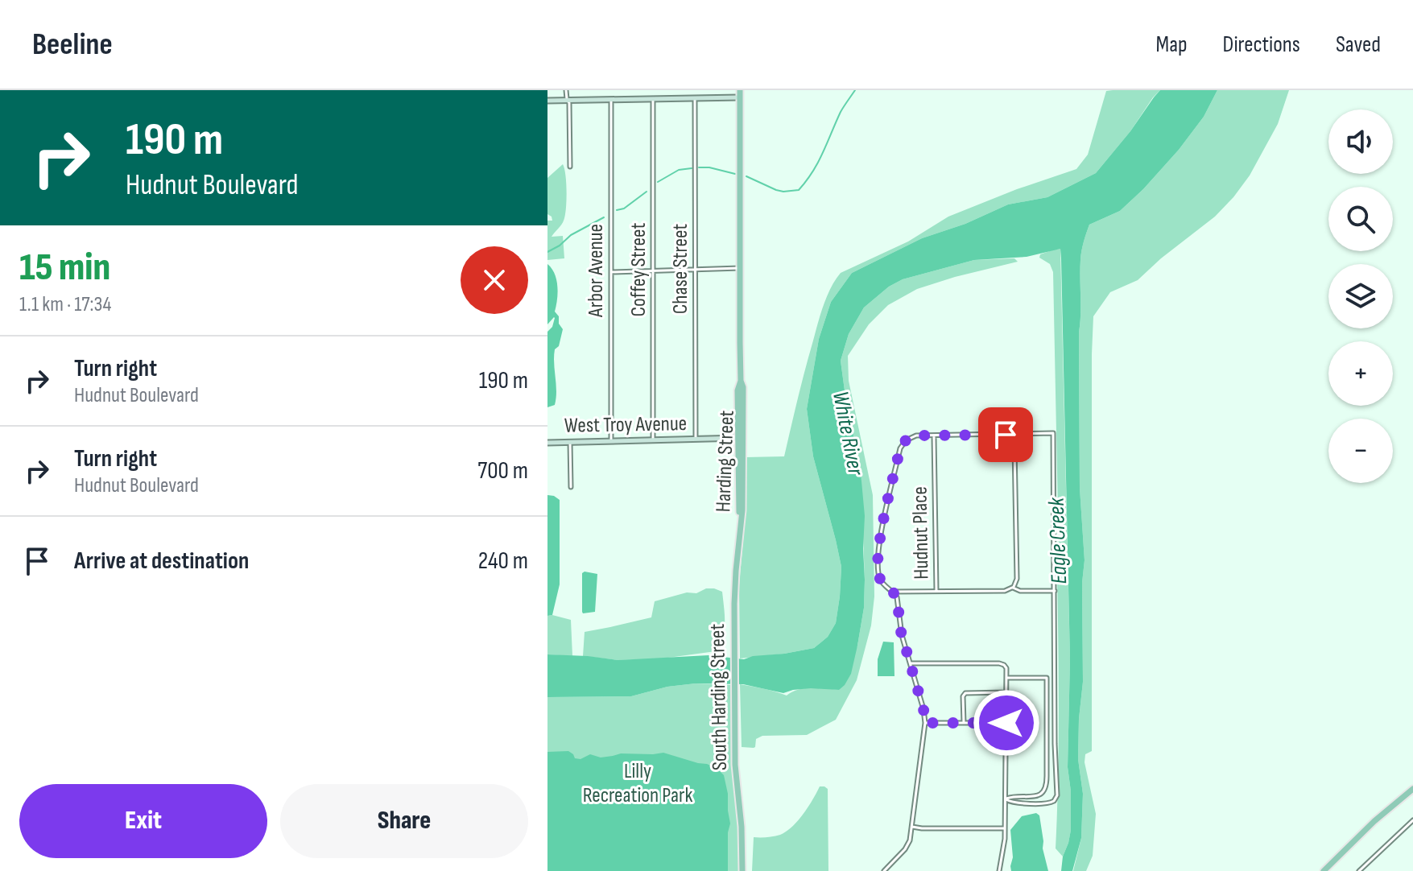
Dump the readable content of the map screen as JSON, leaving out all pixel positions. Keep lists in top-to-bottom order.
{
  "streets": {
    "main road": ["Harding Street", "South Harding Street"],
    "street": [
      "Chase Street",
      "Coffey Street",
      "Arbor Avenue",
      "West Troy Avenue",
      "Hudnut Place"
    ]
  },
  "crossings": [
    ["Chase Street", "West Troy Avenue"],
    ["Coffey Street", "West Troy Avenue"],
    ["Arbor Avenue", "West Troy Avenue"],
    ["West Troy Avenue", "Harding Street"],
    ["Harding Street", "South Harding Street"]
  ],
  "water": ["White River", "Eagle Creek"],
  "parks": ["Lilly Recreation Park"],
  "page": {
    "header": "Beeline",
    "nav": ["Map", "Directions", "Saved"],
    "turn": ["190 m", "Hudnut Boulevard"],
    "map_buttons": ["+", "−"],
    "heading": ["15 min", "1.1 km · 17:34"],
    "list": [
      {
        "name": "Turn right",
        "note": "Hudnut Boulevard",
        "value": "190 m"
      },
      {
        "name": "Turn right",
        "note": "Hudnut Boulevard",
        "value": "700 m"
      },
      {
        "name": "Arrive at destination",
        "value": "240 m"
      }
    ],
    "buttons": ["Exit", "Share"]
  }
}
